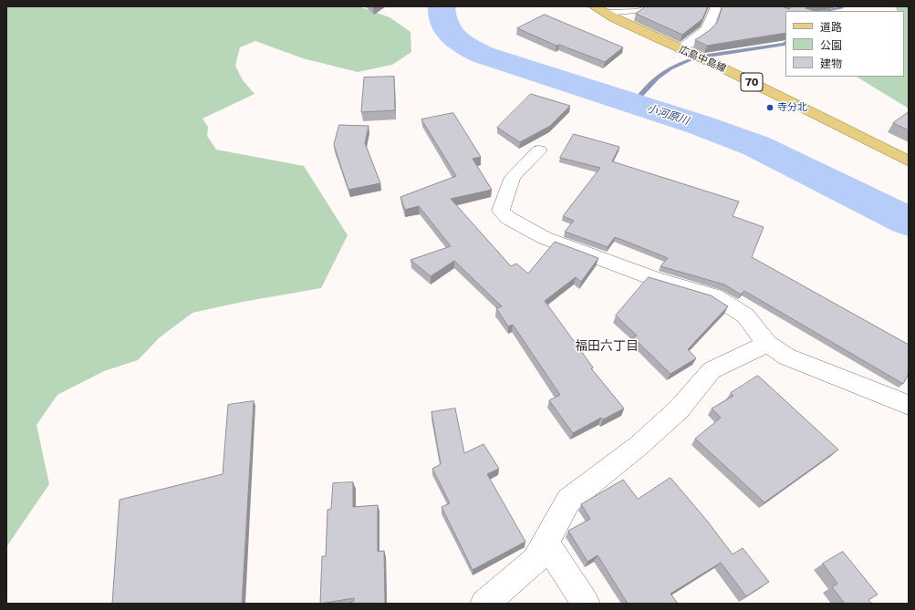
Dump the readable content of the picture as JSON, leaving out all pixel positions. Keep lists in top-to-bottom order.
{
  "streets": {
    "main road": ["広島中島線", "70"]
  },
  "districts": ["福田六丁目"],
  "water": ["小河原川"],
  "places": ["寺分北"],
  "legend": ["道路", "公園", "建物"]
}
